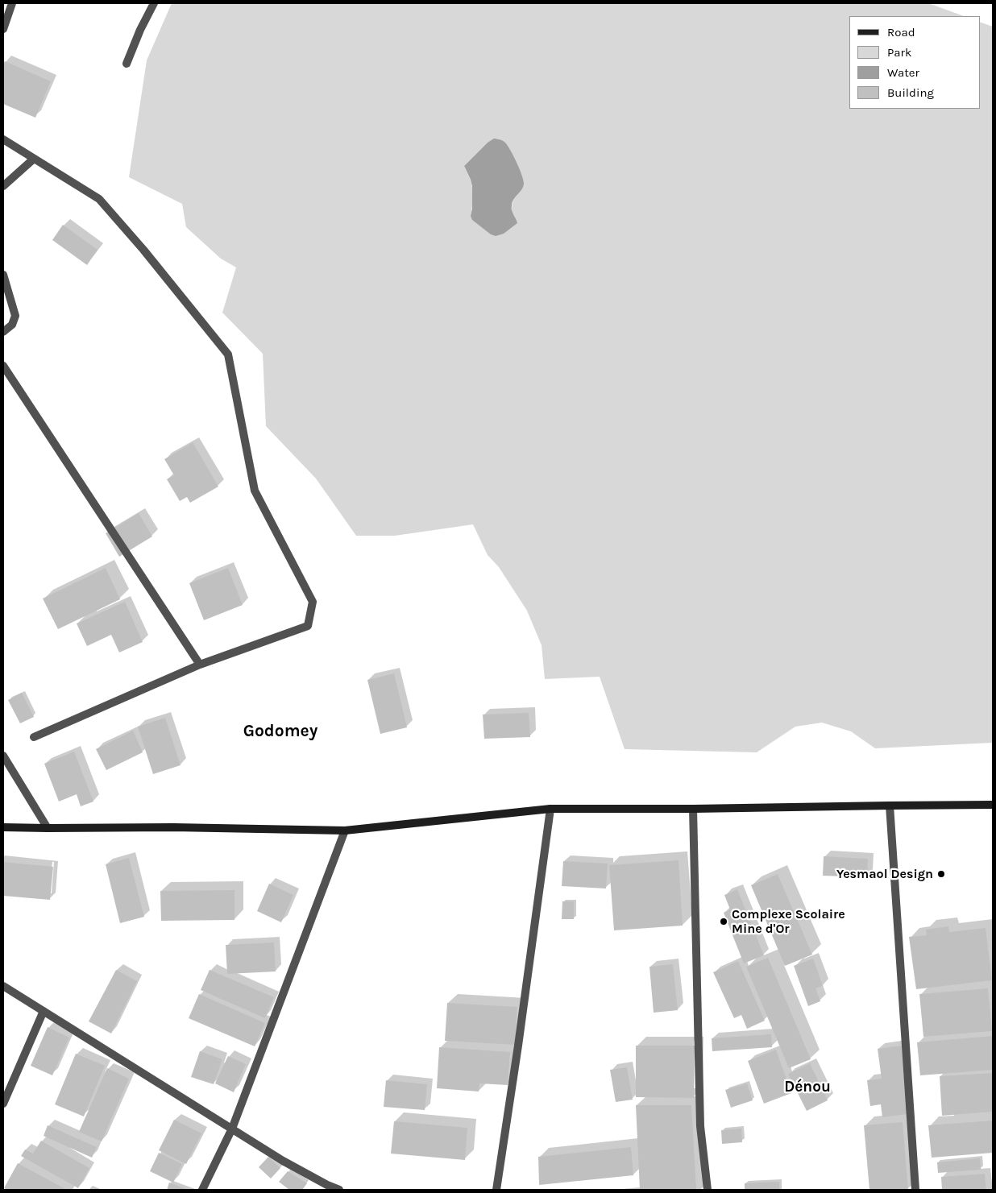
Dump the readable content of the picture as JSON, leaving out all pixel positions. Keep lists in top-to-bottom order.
{
  "districts": ["Godomey", "Dénou"],
  "places": ["Yesmaol Design", "Complexe Scolaire Mine d'Or"],
  "legend": [
    "Road",
    "Park",
    "Water",
    "Building"
  ]
}
